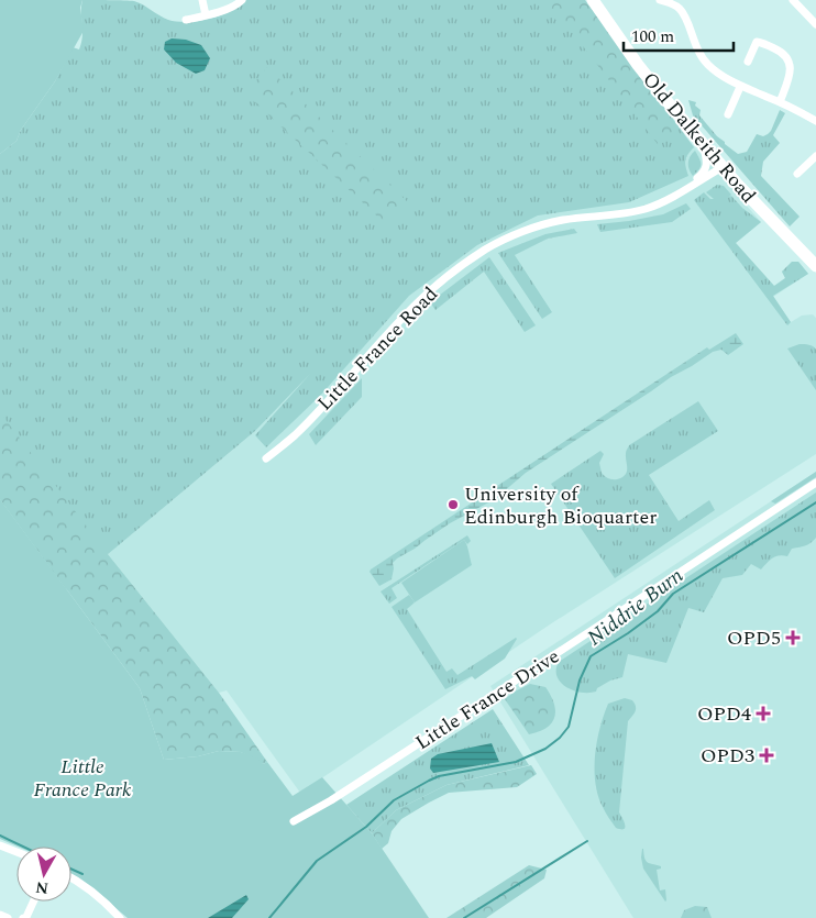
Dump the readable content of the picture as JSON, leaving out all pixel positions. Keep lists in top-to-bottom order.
{
  "streets": {
    "main road": ["Old Dalkeith Road"],
    "street": ["Little France Road", "Little France Drive"]
  },
  "crossings": [
    ["Old Dalkeith Road", "Little France Road"]
  ],
  "water": ["Niddrie Burn"],
  "parks": ["Little France Park"],
  "places": {
    "other": ["University of Edinburgh Bioquarter"],
    "health": ["OPD5", "OPD4", "OPD3"]
  },
  "scale_bar": "100 m",
  "north": "bottom"
}
